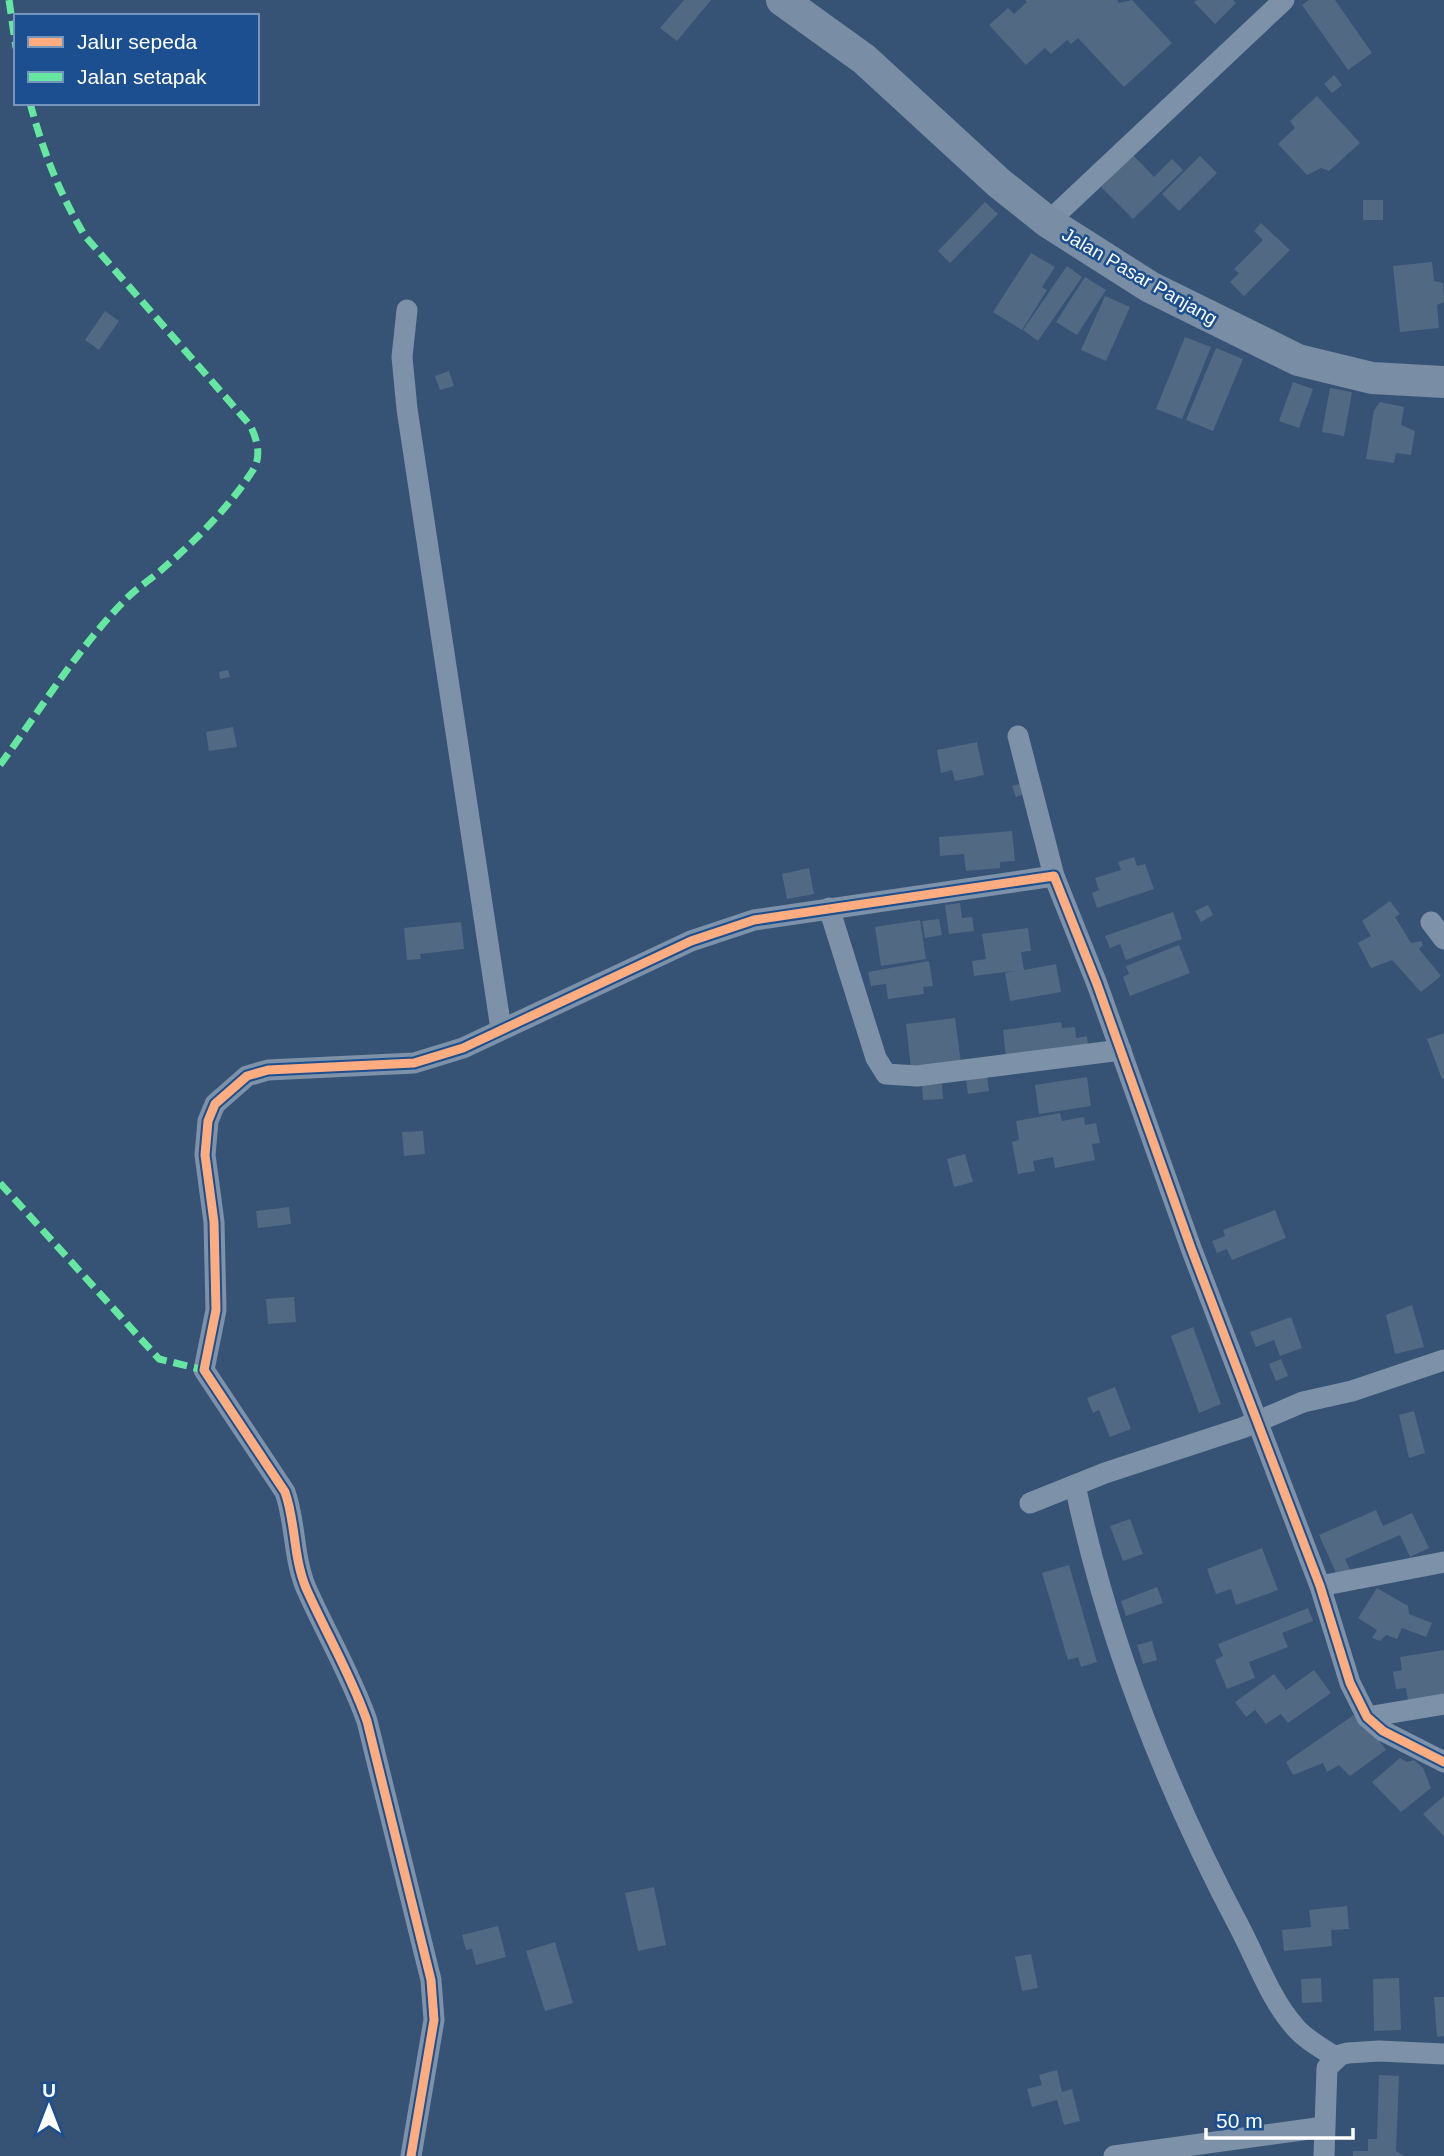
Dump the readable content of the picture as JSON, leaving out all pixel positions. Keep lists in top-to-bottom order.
{
  "streets": {
    "main road": ["Jalan Pasar Panjang"]
  },
  "legend": ["Jalur sepeda", "Jalan setapak"],
  "scale_bar": "50 m",
  "north": "top"
}
